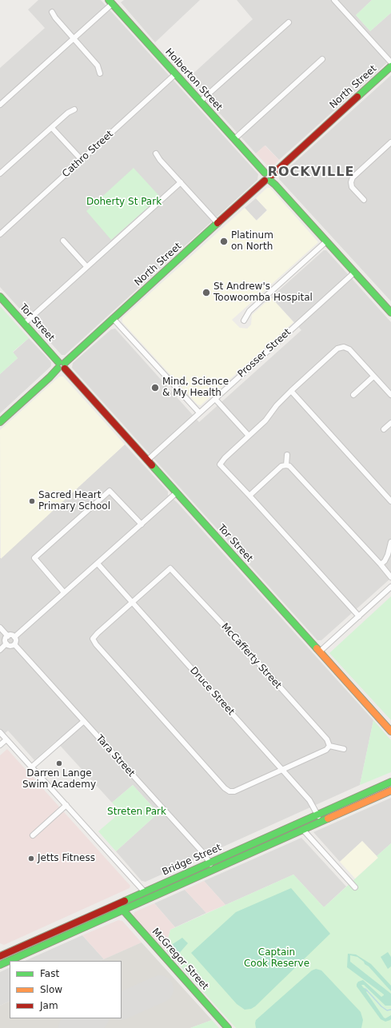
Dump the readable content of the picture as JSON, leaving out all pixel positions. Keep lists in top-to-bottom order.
{
  "streets": {
    "main road": [
      "Holberton Street",
      "North Street",
      "Tor Street",
      "Bridge Street",
      "McGregor Street"
    ],
    "street": [
      "Cathro Street",
      "Prosser Street",
      "McCafferty Street",
      "Druce Street",
      "Tara Street"
    ]
  },
  "crossings": [
    ["Holberton Street", "North Street"],
    ["Holberton Street", "Cathro Street"],
    ["North Street", "Tor Street"],
    ["Tor Street", "Prosser Street"],
    ["McCafferty Street", "Druce Street"],
    ["Druce Street", "Bridge Street"],
    ["Tara Street", "Bridge Street"],
    ["Bridge Street", "McGregor Street"]
  ],
  "districts": ["ROCKVILLE"],
  "parks": ["Doherty St Park", "Streten Park", "Captain Cook Reserve"],
  "places": [
    "Platinum on North",
    "St Andrew's Toowoomba Hospital",
    "Mind, Science & My Health",
    "Sacred Heart Primary School",
    "Darren Lange Swim Academy",
    "Jetts Fitness"
  ],
  "legend": ["Fast", "Slow", "Jam"]
}
